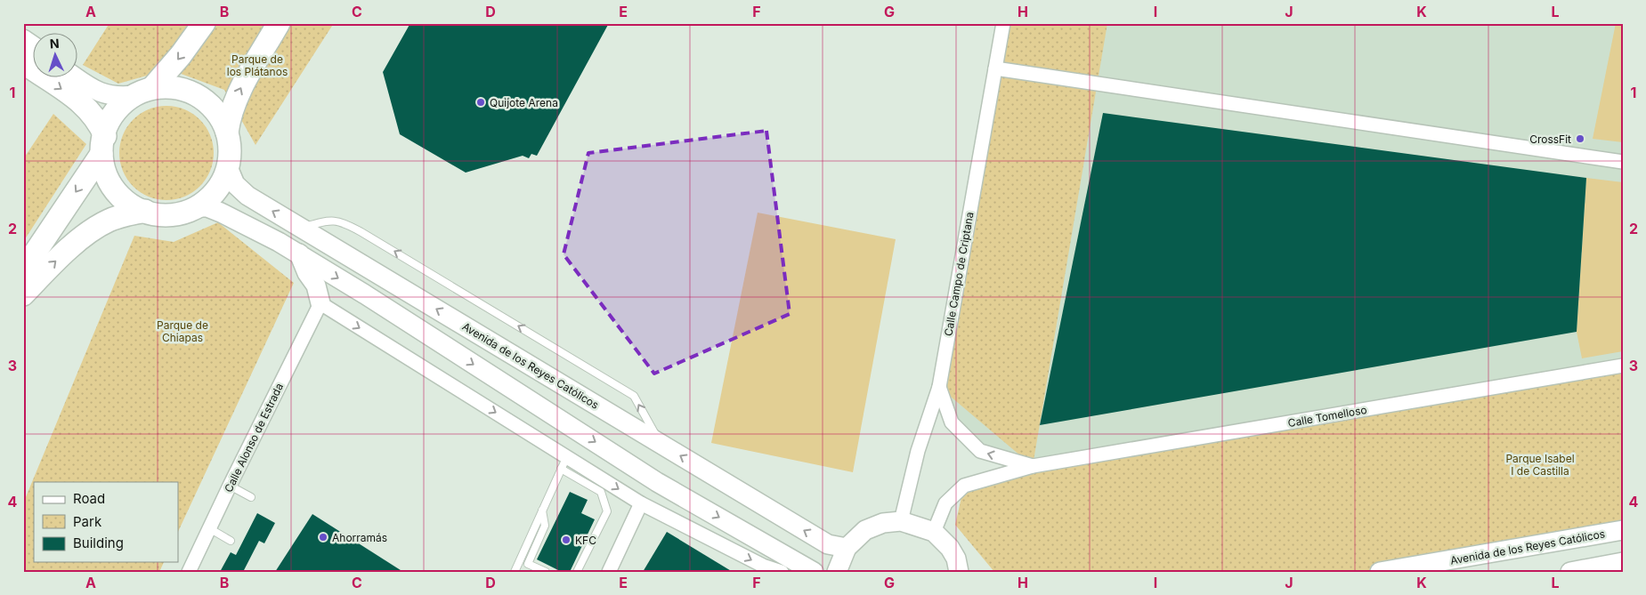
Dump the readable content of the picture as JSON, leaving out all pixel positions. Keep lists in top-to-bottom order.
{
  "streets": {
    "main road": ["Avenida de los Reyes Católicos"],
    "street": ["Calle Campo de Criptana", "Calle Tomelloso", "Calle Alonso de Estrada"]
  },
  "crossings": [
    ["Calle Campo de Criptana", "Calle Tomelloso"]
  ],
  "parks": ["Parque de los Plátanos", "Parque de Chiapas", "Parque Isabel I de Castilla"],
  "places": [
    "Quijote Arena",
    "CrossFit",
    "Ahorramás",
    "KFC"
  ],
  "legend": ["Road", "Park", "Building"],
  "north": "top",
  "grid": {
    "columns": [
      "A",
      "B",
      "C",
      "D",
      "E",
      "F",
      "G",
      "H",
      "I",
      "J",
      "K",
      "L"
    ],
    "rows": [
      "1",
      "2",
      "3",
      "4"
    ]
  }
}
